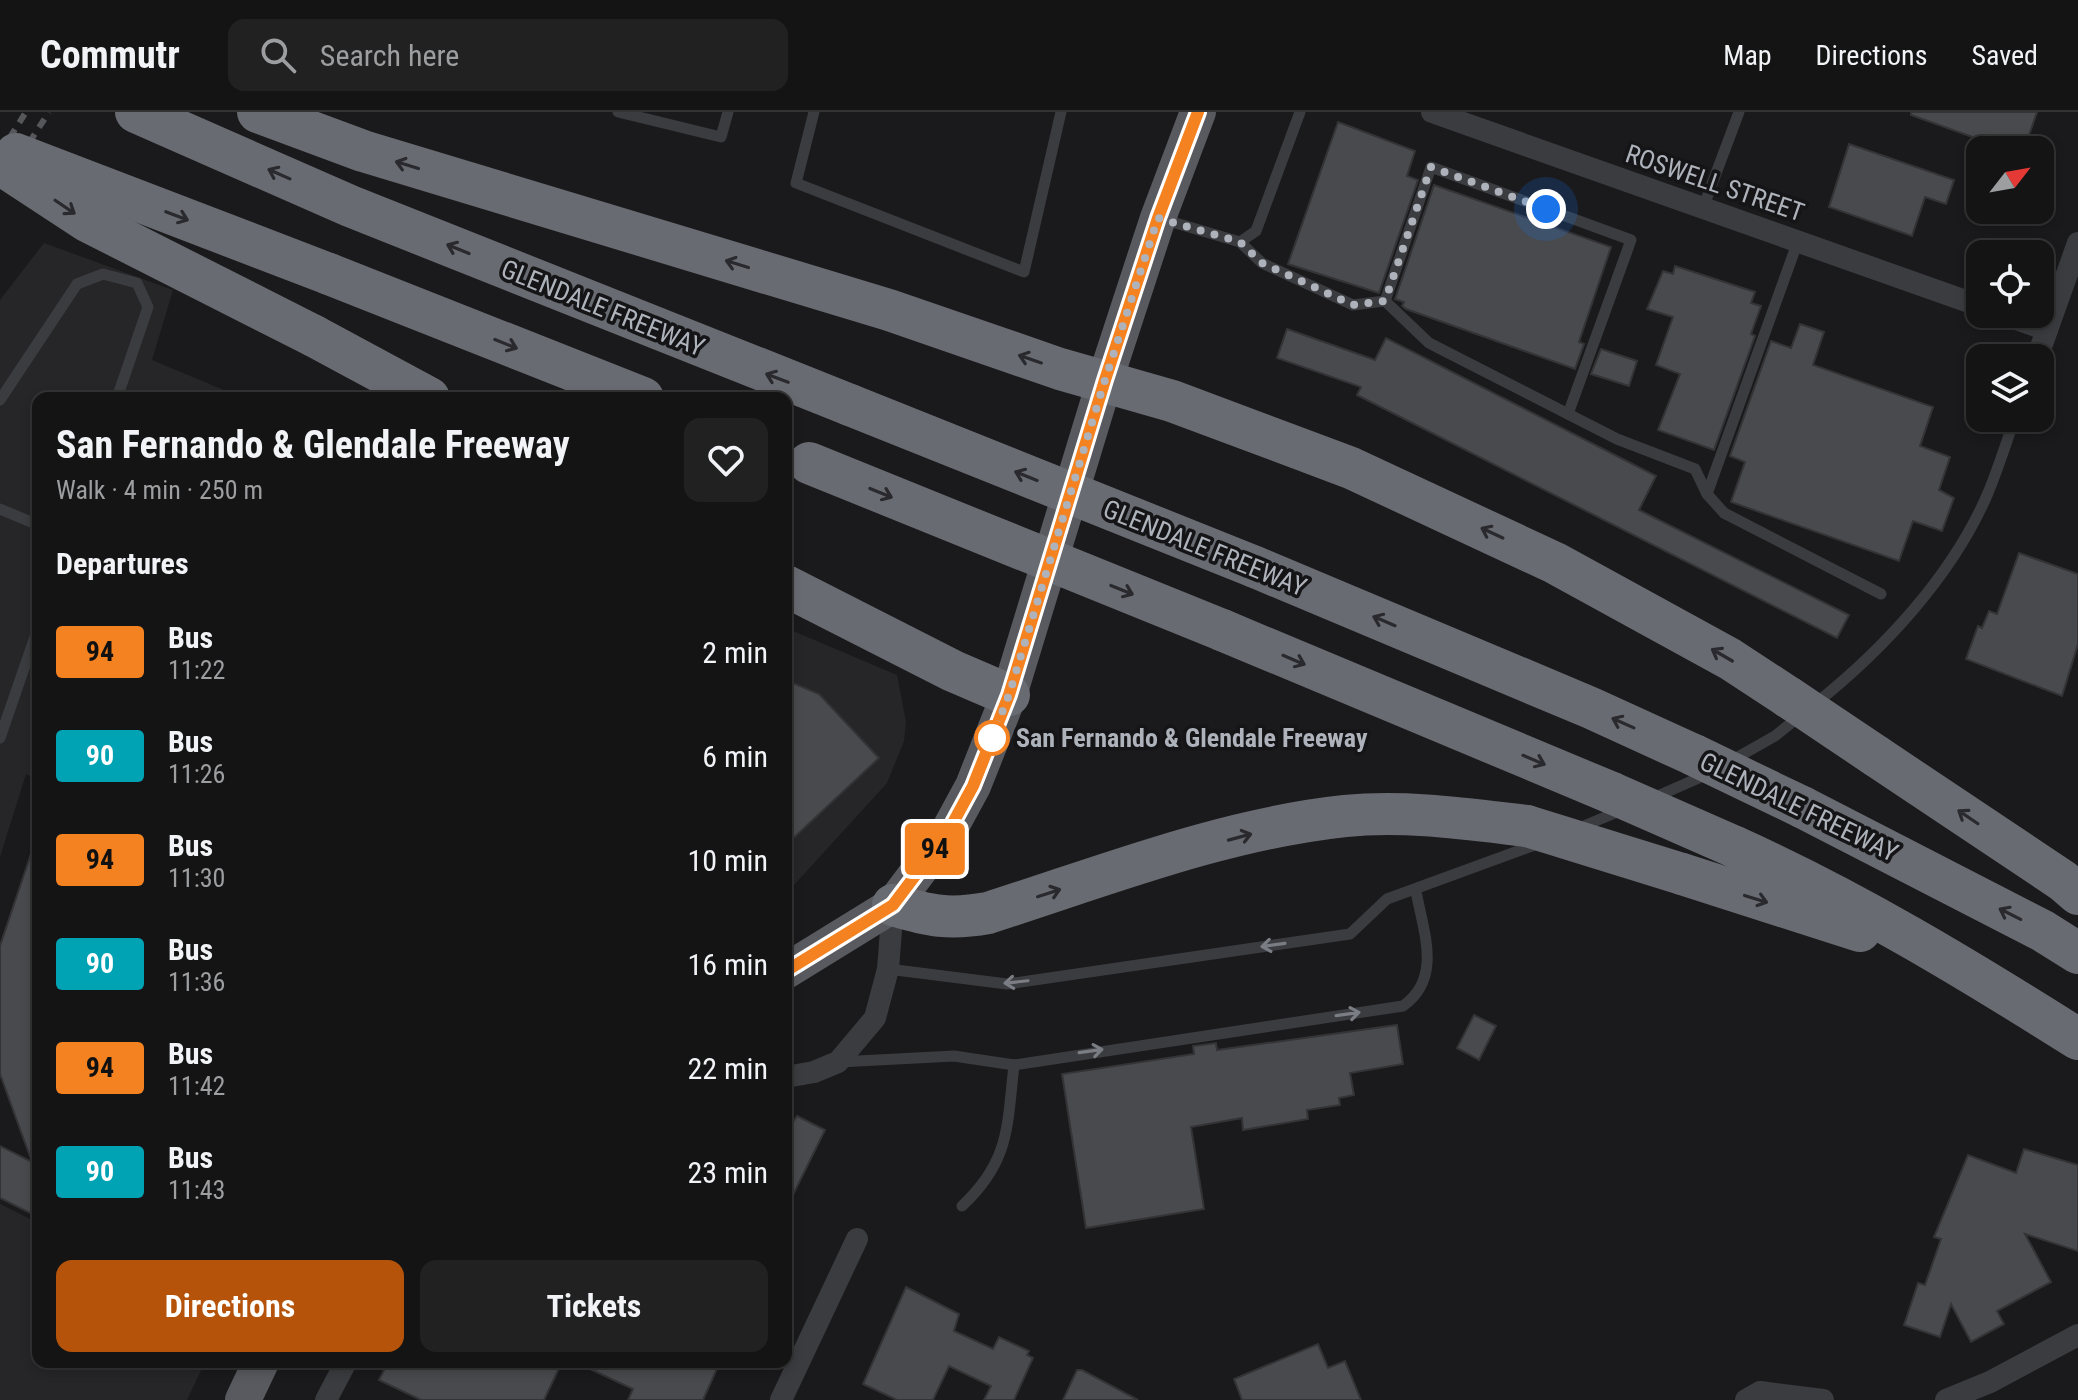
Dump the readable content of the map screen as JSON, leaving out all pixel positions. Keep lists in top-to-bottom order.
{
  "streets": {
    "highway": ["GLENDALE FREEWAY"],
    "street": ["ROSWELL STREET"]
  },
  "places": ["San Fernando & Glendale Freeway"],
  "lines": ["bus line 94"],
  "north": "top right",
  "page": {
    "header": "Commutr",
    "search": "Search here",
    "nav": ["Map", "Directions", "Saved"],
    "on_map": "94",
    "heading": [
      ["San Fernando & Glendale Freeway", "Walk · 4 min · 250 m"],
      "Departures"
    ],
    "list": [
      {
        "mark": "94",
        "name": "Bus",
        "note": "11:22",
        "value": "2 min"
      },
      {
        "mark": "90",
        "name": "Bus",
        "note": "11:26",
        "value": "6 min"
      },
      {
        "mark": "94",
        "name": "Bus",
        "note": "11:30",
        "value": "10 min"
      },
      {
        "mark": "90",
        "name": "Bus",
        "note": "11:36",
        "value": "16 min"
      },
      {
        "mark": "94",
        "name": "Bus",
        "note": "11:42",
        "value": "22 min"
      },
      {
        "mark": "90",
        "name": "Bus",
        "note": "11:43",
        "value": "23 min"
      }
    ],
    "buttons": ["Directions", "Tickets"]
  }
}
